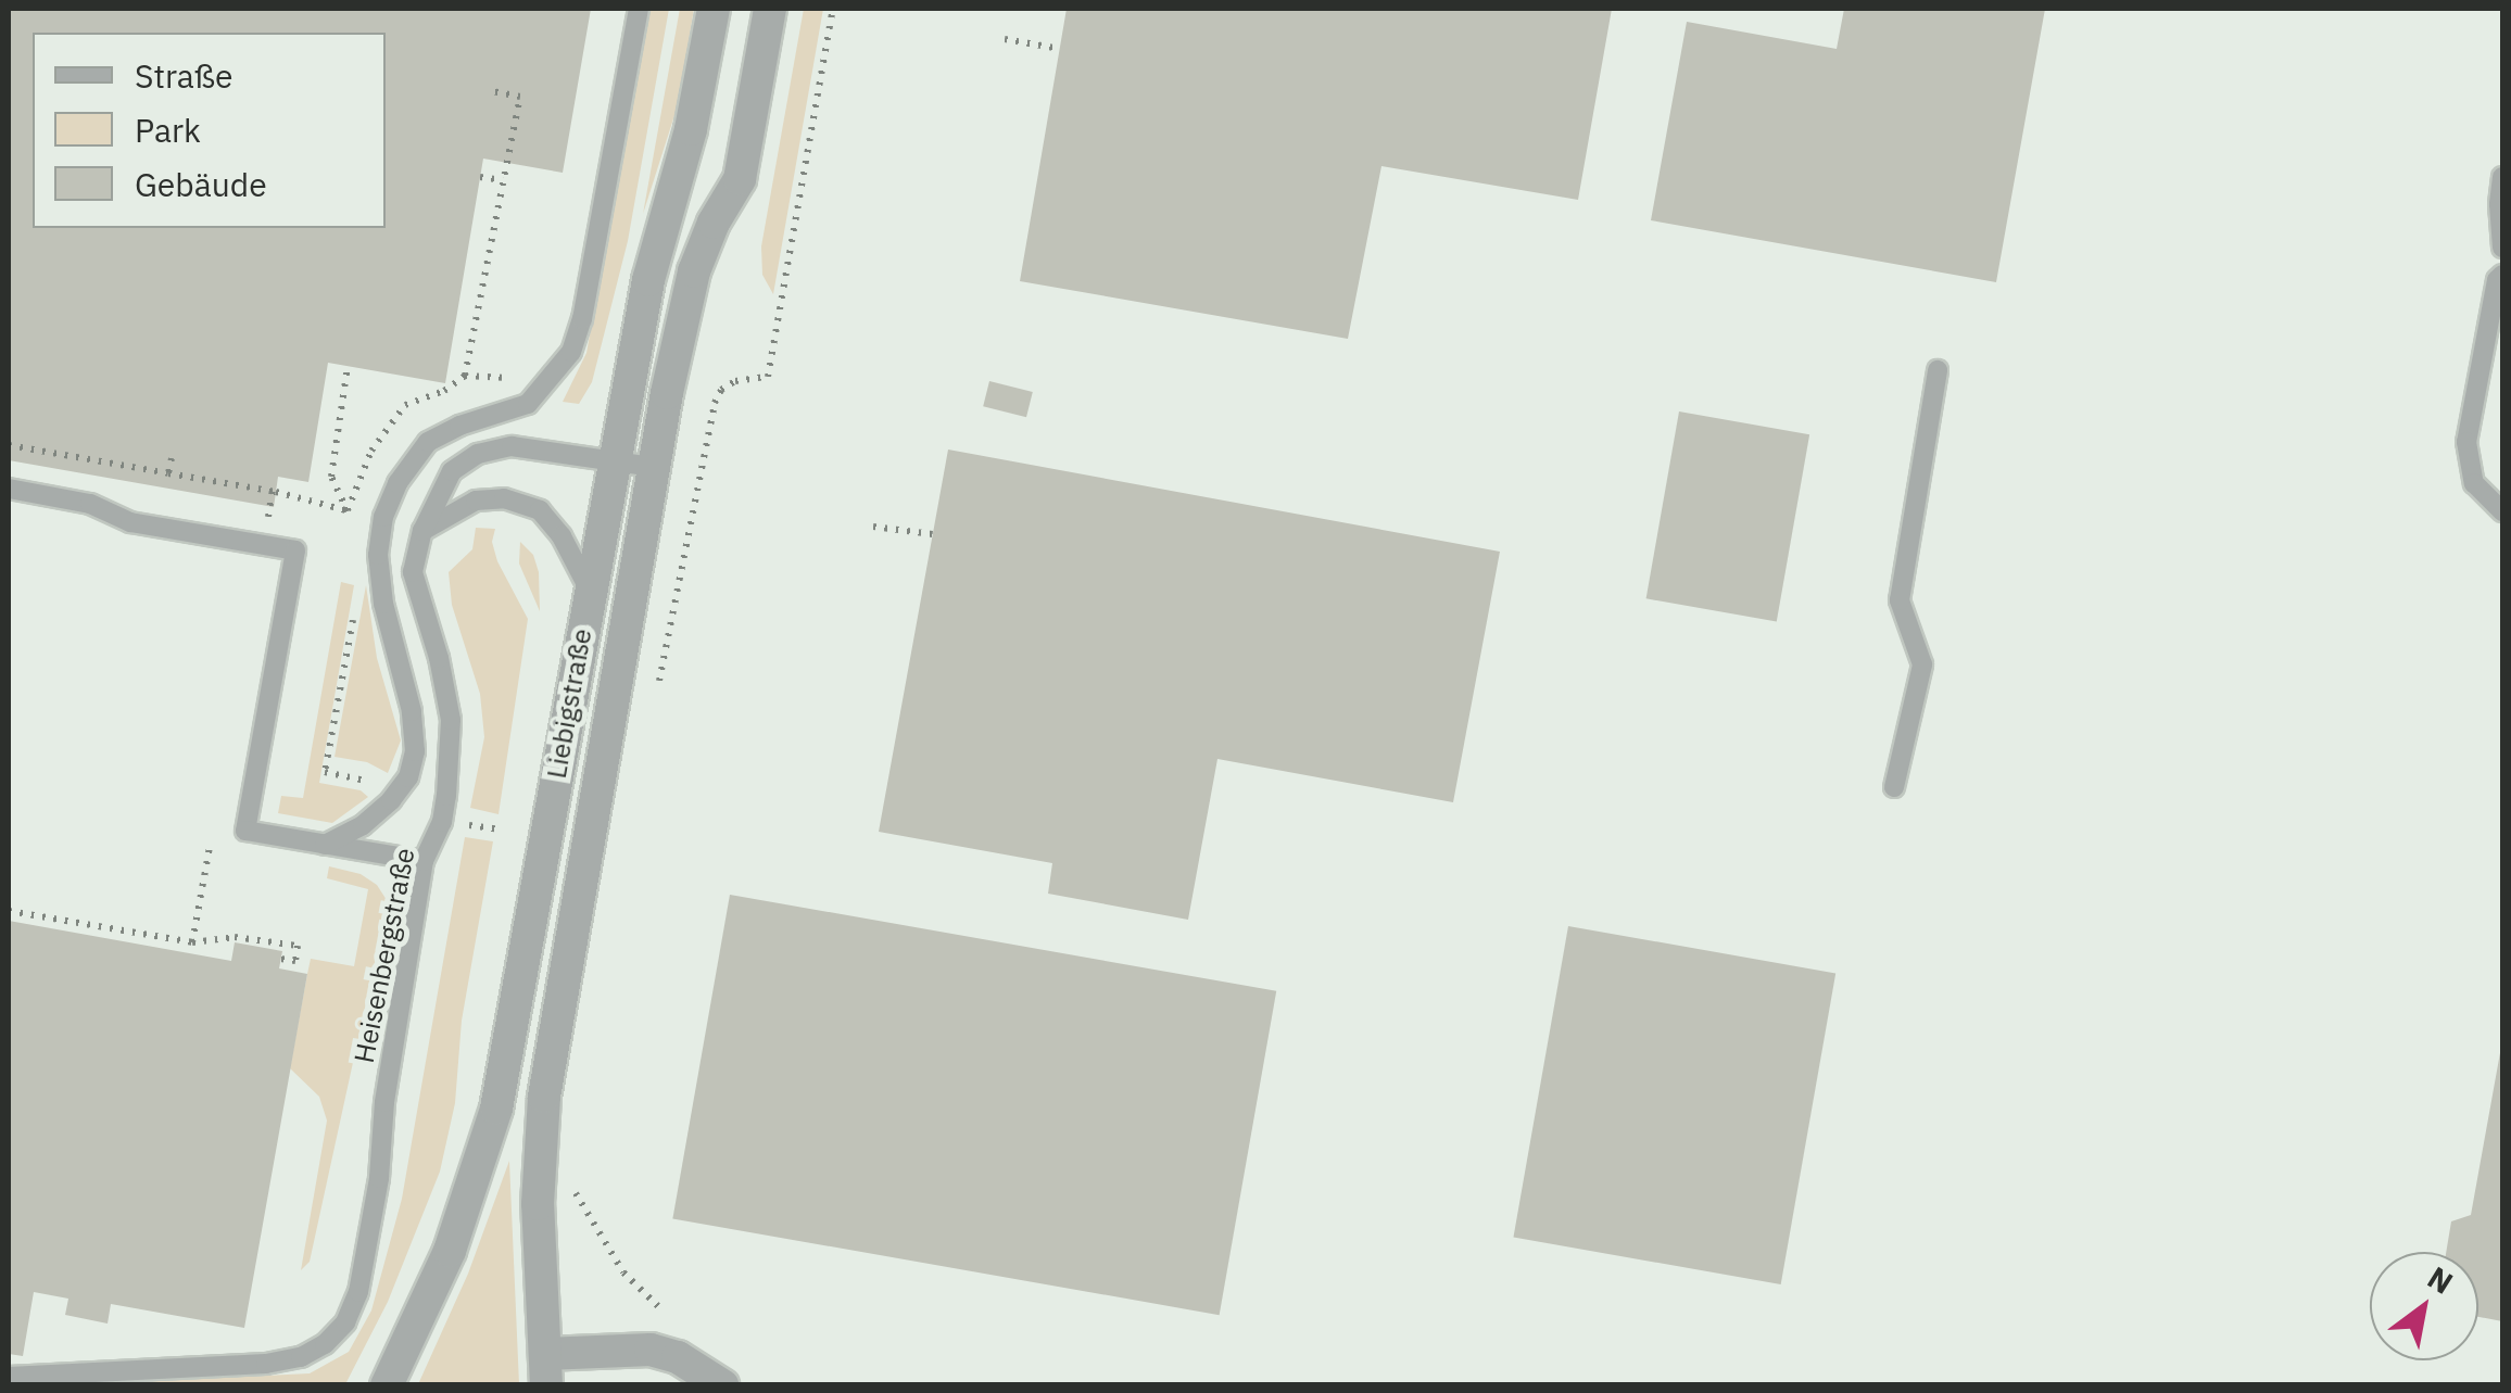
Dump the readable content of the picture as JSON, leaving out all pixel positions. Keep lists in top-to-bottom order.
{
  "streets": {
    "street": ["Liebigstraße"],
    "lane": ["Heisenbergstraße"]
  },
  "crossings": [
    ["Liebigstraße", "Heisenbergstraße"]
  ],
  "legend": ["Straße", "Park", "Gebäude"],
  "north": "top right"
}
